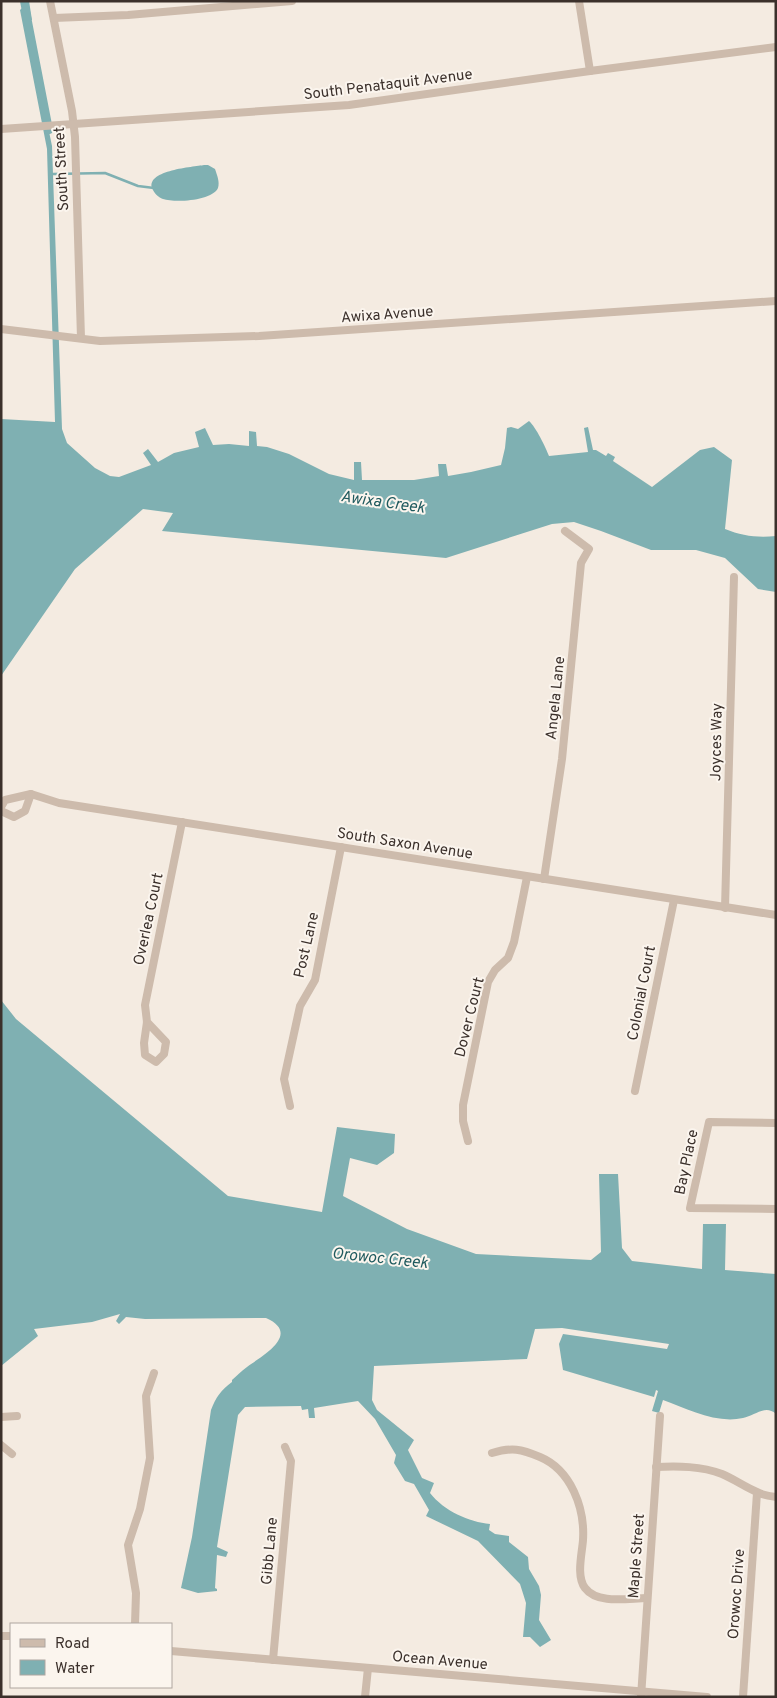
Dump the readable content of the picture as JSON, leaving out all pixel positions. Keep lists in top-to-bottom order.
{
  "streets": {
    "street": [
      "South Penataquit Avenue",
      "South Street",
      "Awixa Avenue",
      "Angela Lane",
      "Joyces Way",
      "South Saxon Avenue",
      "Overlea Court",
      "Post Lane",
      "Colonial Court",
      "Dover Court",
      "Bay Place",
      "Gibb Lane",
      "Maple Street",
      "Orowoc Drive",
      "Ocean Avenue"
    ]
  },
  "crossings": [
    ["South Penataquit Avenue", "South Street"],
    ["South Street", "Awixa Avenue"],
    ["Angela Lane", "South Saxon Avenue"],
    ["Joyces Way", "South Saxon Avenue"],
    ["South Saxon Avenue", "Overlea Court"],
    ["South Saxon Avenue", "Post Lane"],
    ["South Saxon Avenue", "Colonial Court"],
    ["South Saxon Avenue", "Dover Court"],
    ["Gibb Lane", "Ocean Avenue"],
    ["Maple Street", "Ocean Avenue"]
  ],
  "water": ["Awixa Creek", "Orowoc Creek"],
  "legend": ["Road", "Water"]
}
